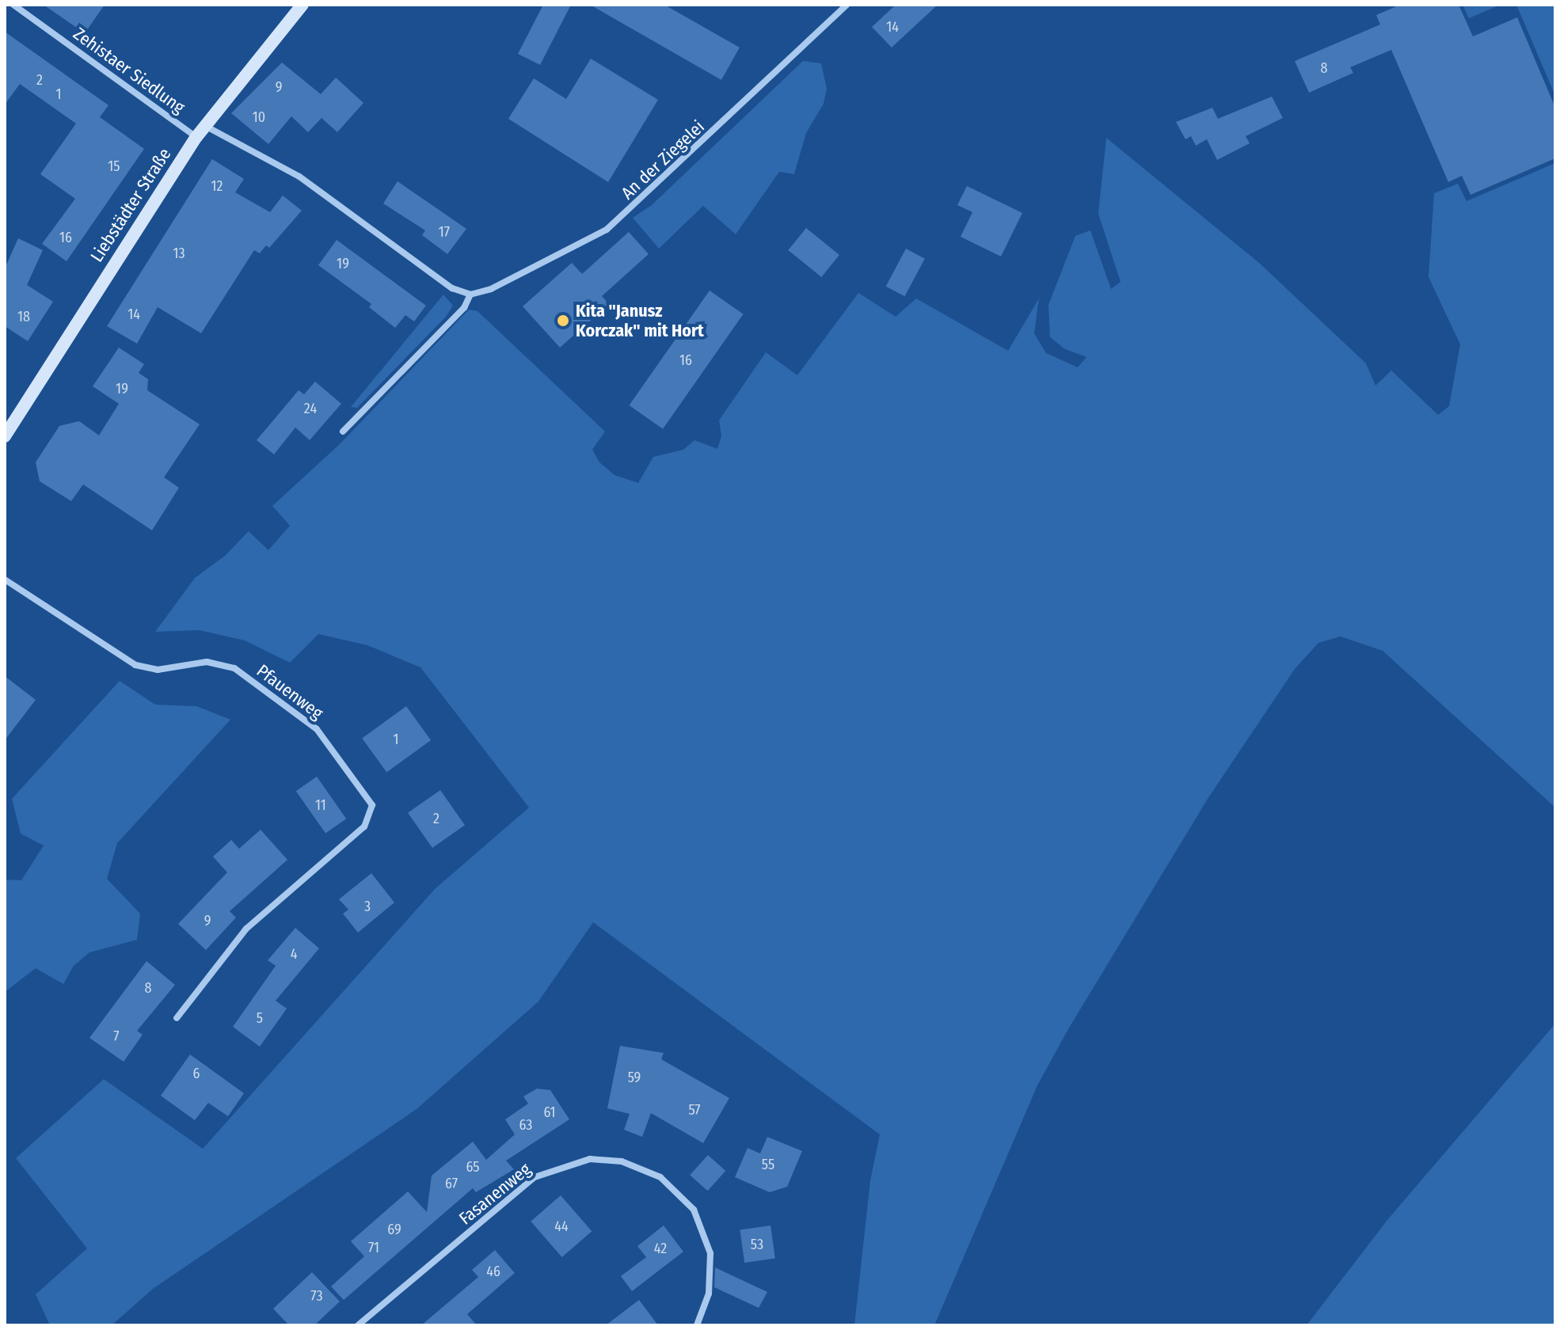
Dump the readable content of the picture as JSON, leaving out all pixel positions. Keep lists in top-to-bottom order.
{
  "streets": {
    "main road": ["Liebstädter Straße"],
    "street": [
      "Zehistaer Siedlung",
      "An der Ziegelei",
      "Pfauenweg",
      "Fasanenweg"
    ]
  },
  "crossings": [
    ["Zehistaer Siedlung", "Liebstädter Straße"]
  ],
  "places": ["Kita \"Janusz Korczak\" mit Hort"],
  "house_numbers": [
    "14",
    "8",
    "2",
    "9",
    "1",
    "10",
    "15",
    "12",
    "17",
    "16",
    "13",
    "19",
    "14",
    "18",
    "16",
    "19",
    "24",
    "1",
    "11",
    "2",
    "3",
    "9",
    "4",
    "8",
    "5",
    "7",
    "6",
    "59",
    "57",
    "61",
    "63",
    "55",
    "65",
    "67",
    "44",
    "69",
    "53",
    "71",
    "42",
    "46",
    "73"
  ]
}
